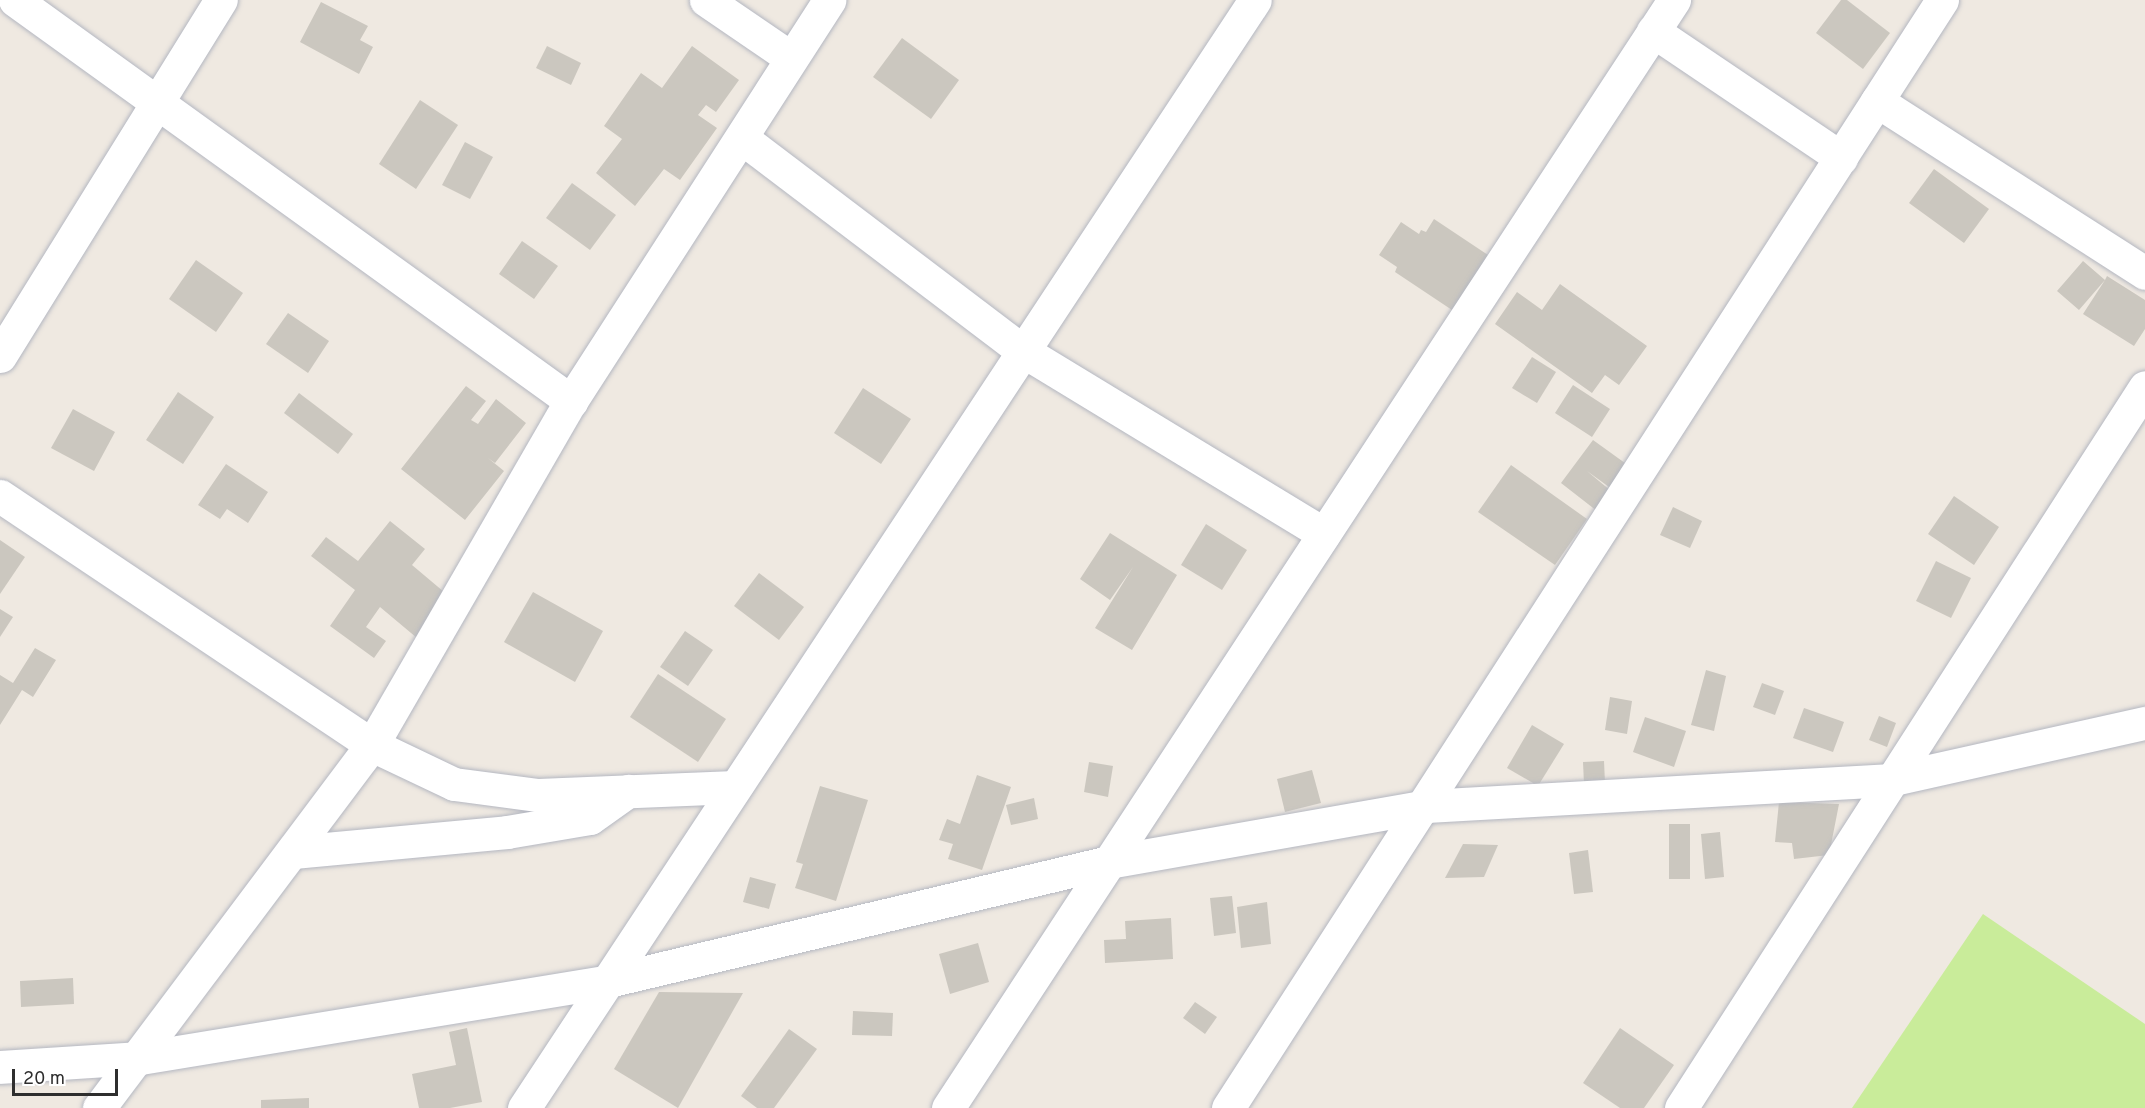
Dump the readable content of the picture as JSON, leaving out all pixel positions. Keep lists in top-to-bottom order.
{
  "scale_bar": "20 m"
}
